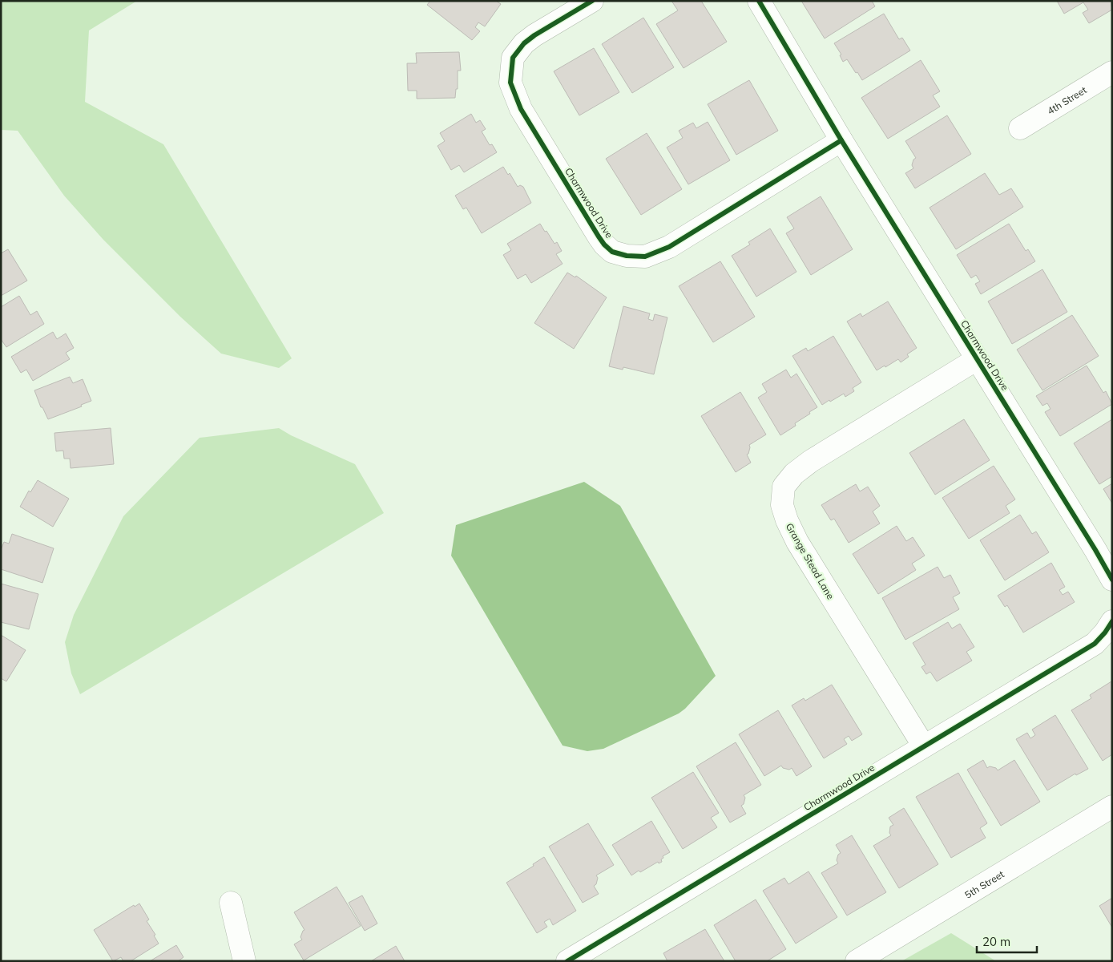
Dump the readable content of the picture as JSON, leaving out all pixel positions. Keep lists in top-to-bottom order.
{
  "streets": {
    "street": [
      "4th Street",
      "Charmwood Drive",
      "Grange Stead Lane",
      "5th Street"
    ]
  },
  "crossings": [
    ["Charmwood Drive", "Grange Stead Lane"]
  ],
  "scale_bar": "20 m"
}
